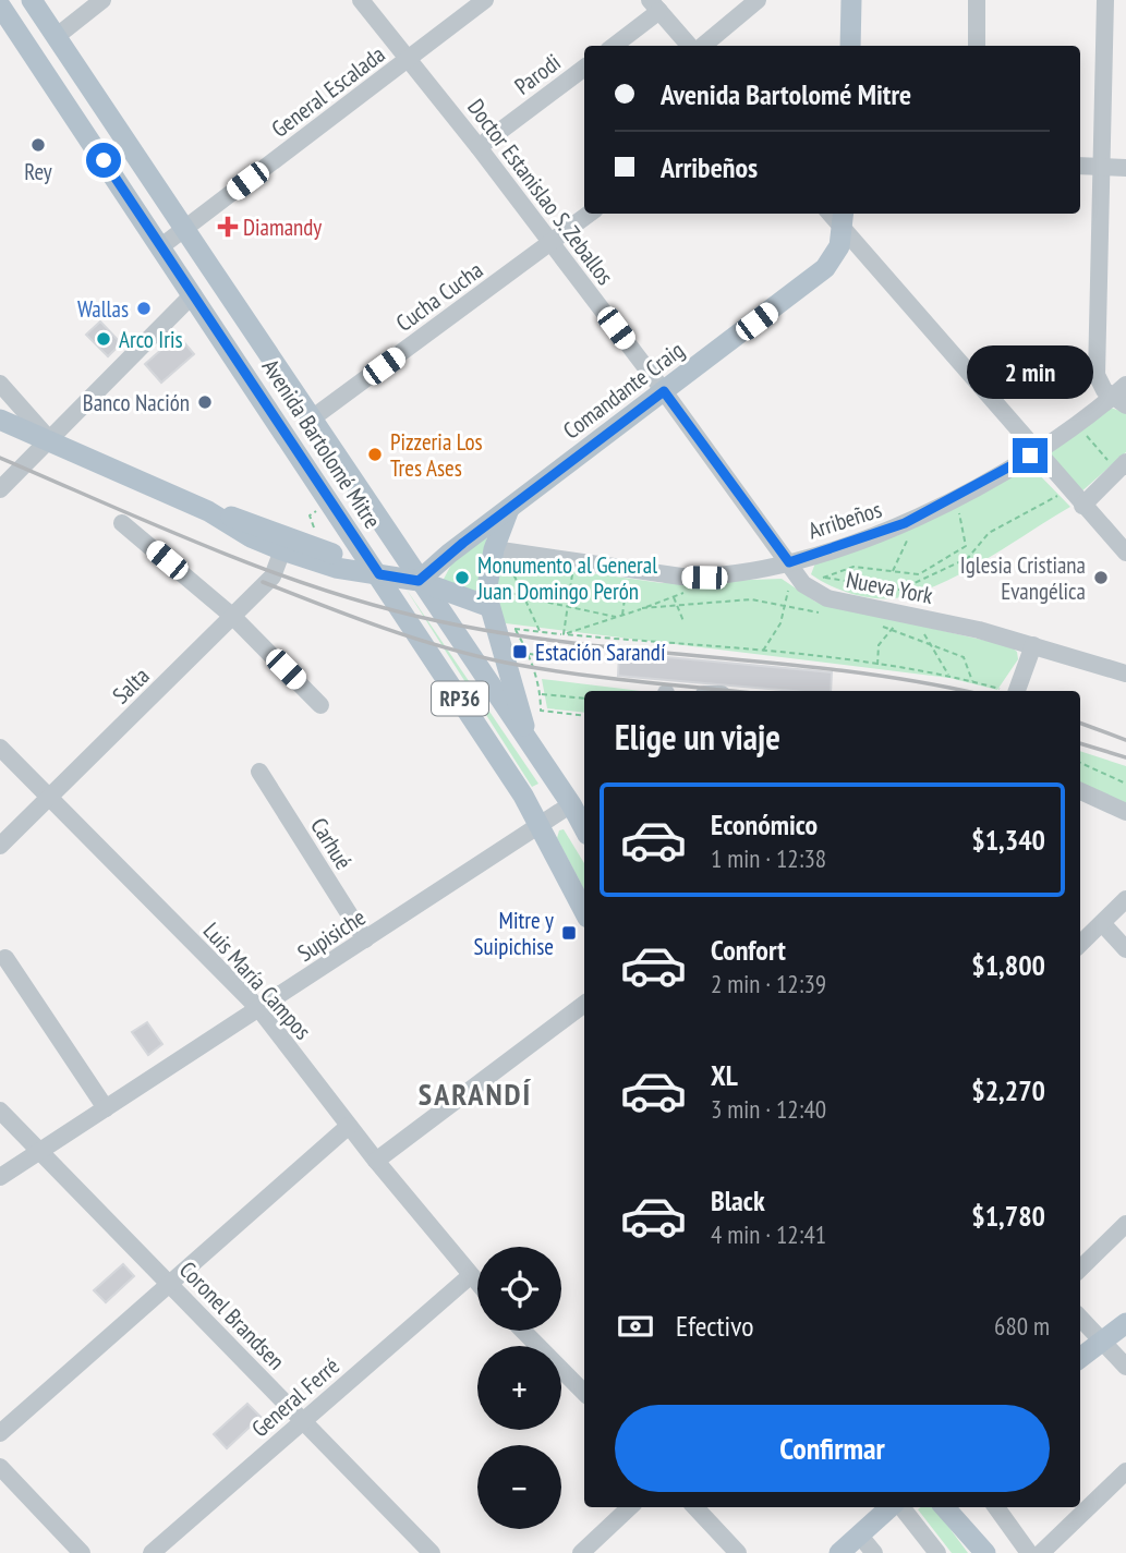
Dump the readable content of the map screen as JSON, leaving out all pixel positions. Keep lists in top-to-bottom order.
{
  "streets": {
    "main road": ["Comandante Craig", "Avenida Bartolomé Mitre", "RP36"],
    "street": [
      "Parodi",
      "General Escalada",
      "Doctor Estanislao S. Zeballos",
      "Cucha Cucha",
      "Arribeños",
      "Nueva York",
      "Salta",
      "Carhué",
      "Supisiche",
      "Luis María Campos",
      "Coronel Brandsen",
      "General Ferré"
    ]
  },
  "crossings": [
    ["Parodi", "Doctor Estanislao S. Zeballos"],
    ["General Escalada", "Doctor Estanislao S. Zeballos"],
    ["General Escalada", "Avenida Bartolomé Mitre"],
    ["Doctor Estanislao S. Zeballos", "Cucha Cucha"],
    ["Doctor Estanislao S. Zeballos", "Comandante Craig"],
    ["Doctor Estanislao S. Zeballos", "Arribeños"],
    ["Doctor Estanislao S. Zeballos", "Nueva York"],
    ["Cucha Cucha", "Avenida Bartolomé Mitre"],
    ["Comandante Craig", "Avenida Bartolomé Mitre"],
    ["Avenida Bartolomé Mitre", "Supisiche"],
    ["Arribeños", "Nueva York"],
    ["Salta", "Luis María Campos"],
    ["Carhué", "Supisiche"],
    ["Supisiche", "Luis María Campos"],
    ["Supisiche", "Coronel Brandsen"],
    ["Luis María Campos", "General Ferré"],
    ["Coronel Brandsen", "General Ferré"]
  ],
  "districts": ["SARANDÍ"],
  "places": {
    "other": [
      "Rey",
      "Wallas",
      "Arco Iris",
      "Banco Nación",
      "Pizzeria Los Tres Ases",
      "Monumento al General Juan Domingo Perón",
      "Iglesia Cristiana Evangélica"
    ],
    "health": ["Diamandy"],
    "transit": ["Estación Sarandí", "Mitre y Suipichise"]
  },
  "page": {
    "banner": ["Avenida Bartolomé Mitre", "Arribeños"],
    "bubble": "2 min",
    "heading": "Elige un viaje",
    "list": [
      {
        "name": "Económico",
        "note": "1 min · 12:38",
        "value": "$1,340"
      },
      {
        "name": "Confort",
        "note": "2 min · 12:39",
        "value": "$1,800"
      },
      {
        "name": "XL",
        "note": "3 min · 12:40",
        "value": "$2,270"
      },
      {
        "name": "Black",
        "note": "4 min · 12:41",
        "value": "$1,780"
      }
    ],
    "map_buttons": ["+", "−"],
    "pay": ["Efectivo", "680 m"],
    "buttons": "Confirmar"
  }
}
